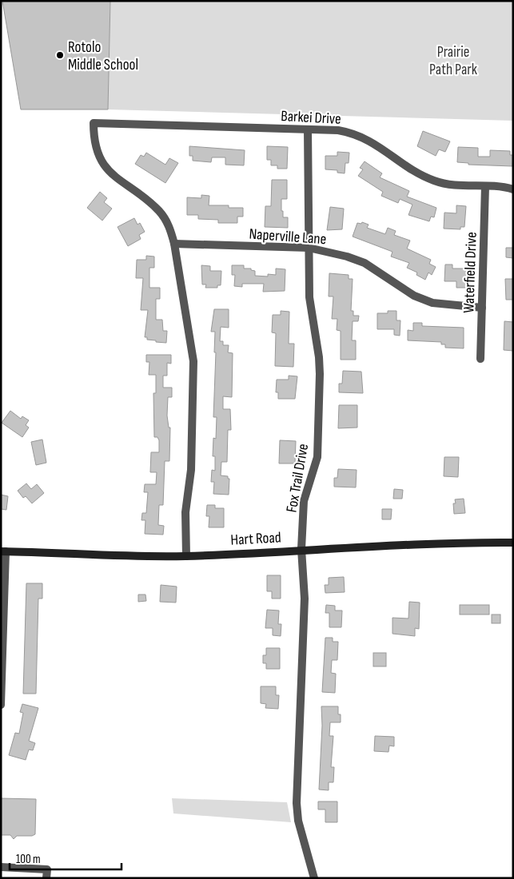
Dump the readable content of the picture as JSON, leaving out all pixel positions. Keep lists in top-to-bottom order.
{
  "streets": {
    "street": [
      "Barkei Drive",
      "Naperville Lane",
      "Waterfield Drive",
      "Fox Trail Drive",
      "Hart Road"
    ]
  },
  "crossings": [
    ["Barkei Drive", "Naperville Lane"],
    ["Barkei Drive", "Waterfield Drive"],
    ["Barkei Drive", "Fox Trail Drive"],
    ["Naperville Lane", "Waterfield Drive"],
    ["Naperville Lane", "Fox Trail Drive"],
    ["Fox Trail Drive", "Hart Road"]
  ],
  "parks": ["Prairie Path Park"],
  "places": ["Rotolo Middle School"],
  "scale_bar": "100 m"
}
